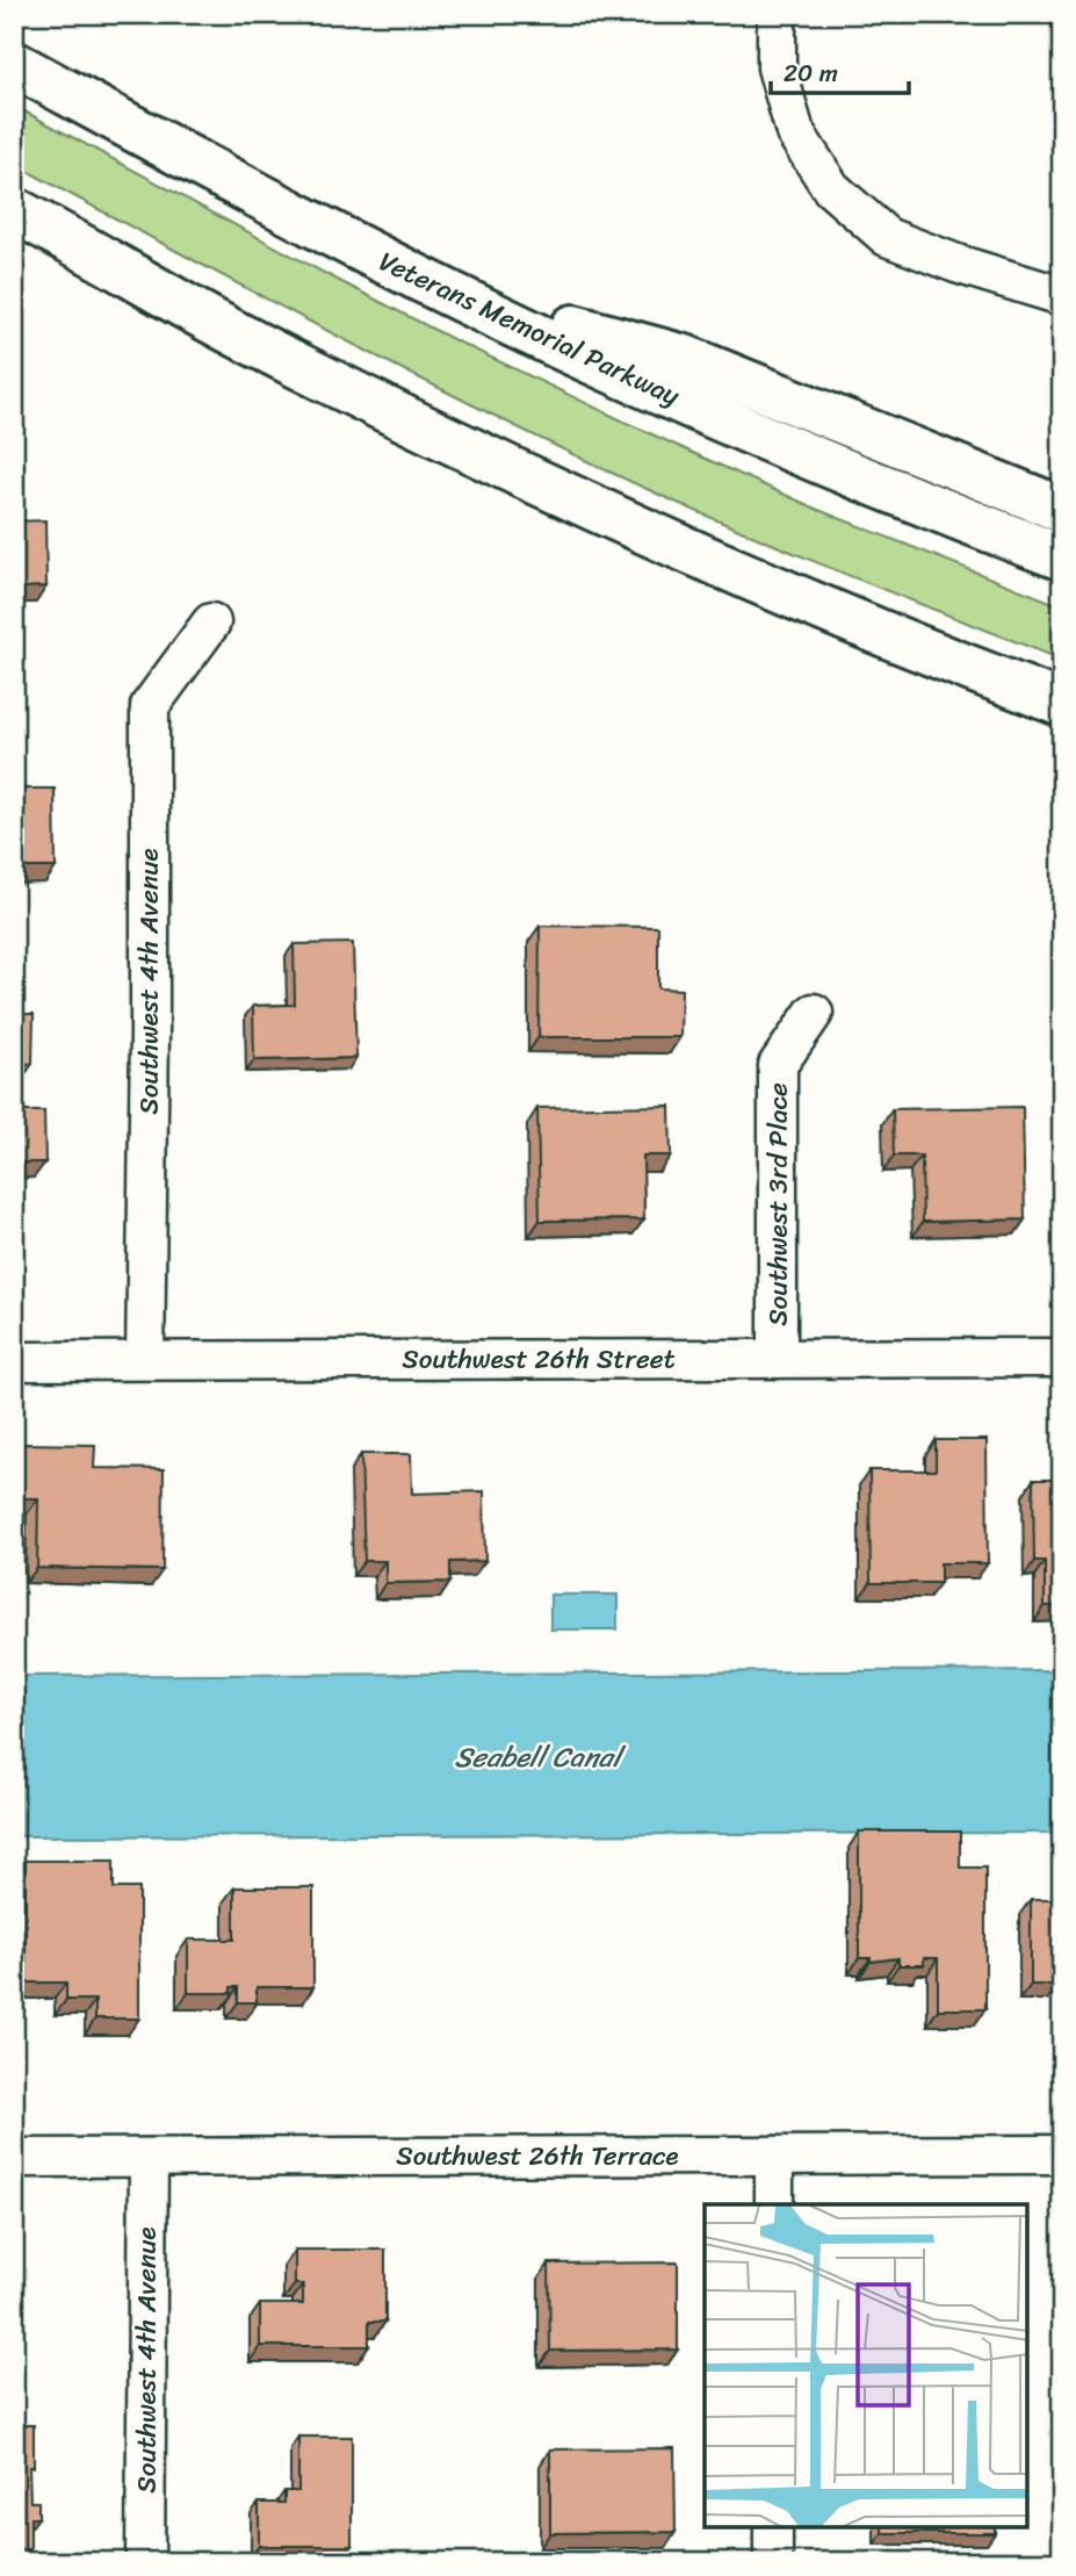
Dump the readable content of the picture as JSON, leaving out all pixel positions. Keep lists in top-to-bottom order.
{
  "streets": {
    "highway": ["Veterans Memorial Parkway"],
    "street": [
      "Southwest 4th Avenue",
      "Southwest 3rd Place",
      "Southwest 26th Street",
      "Southwest 26th Terrace"
    ]
  },
  "crossings": [
    ["Southwest 4th Avenue", "Southwest 26th Street"],
    ["Southwest 4th Avenue", "Southwest 26th Terrace"],
    ["Southwest 3rd Place", "Southwest 26th Street"]
  ],
  "water": ["Seabell Canal"],
  "scale_bar": "20 m"
}
